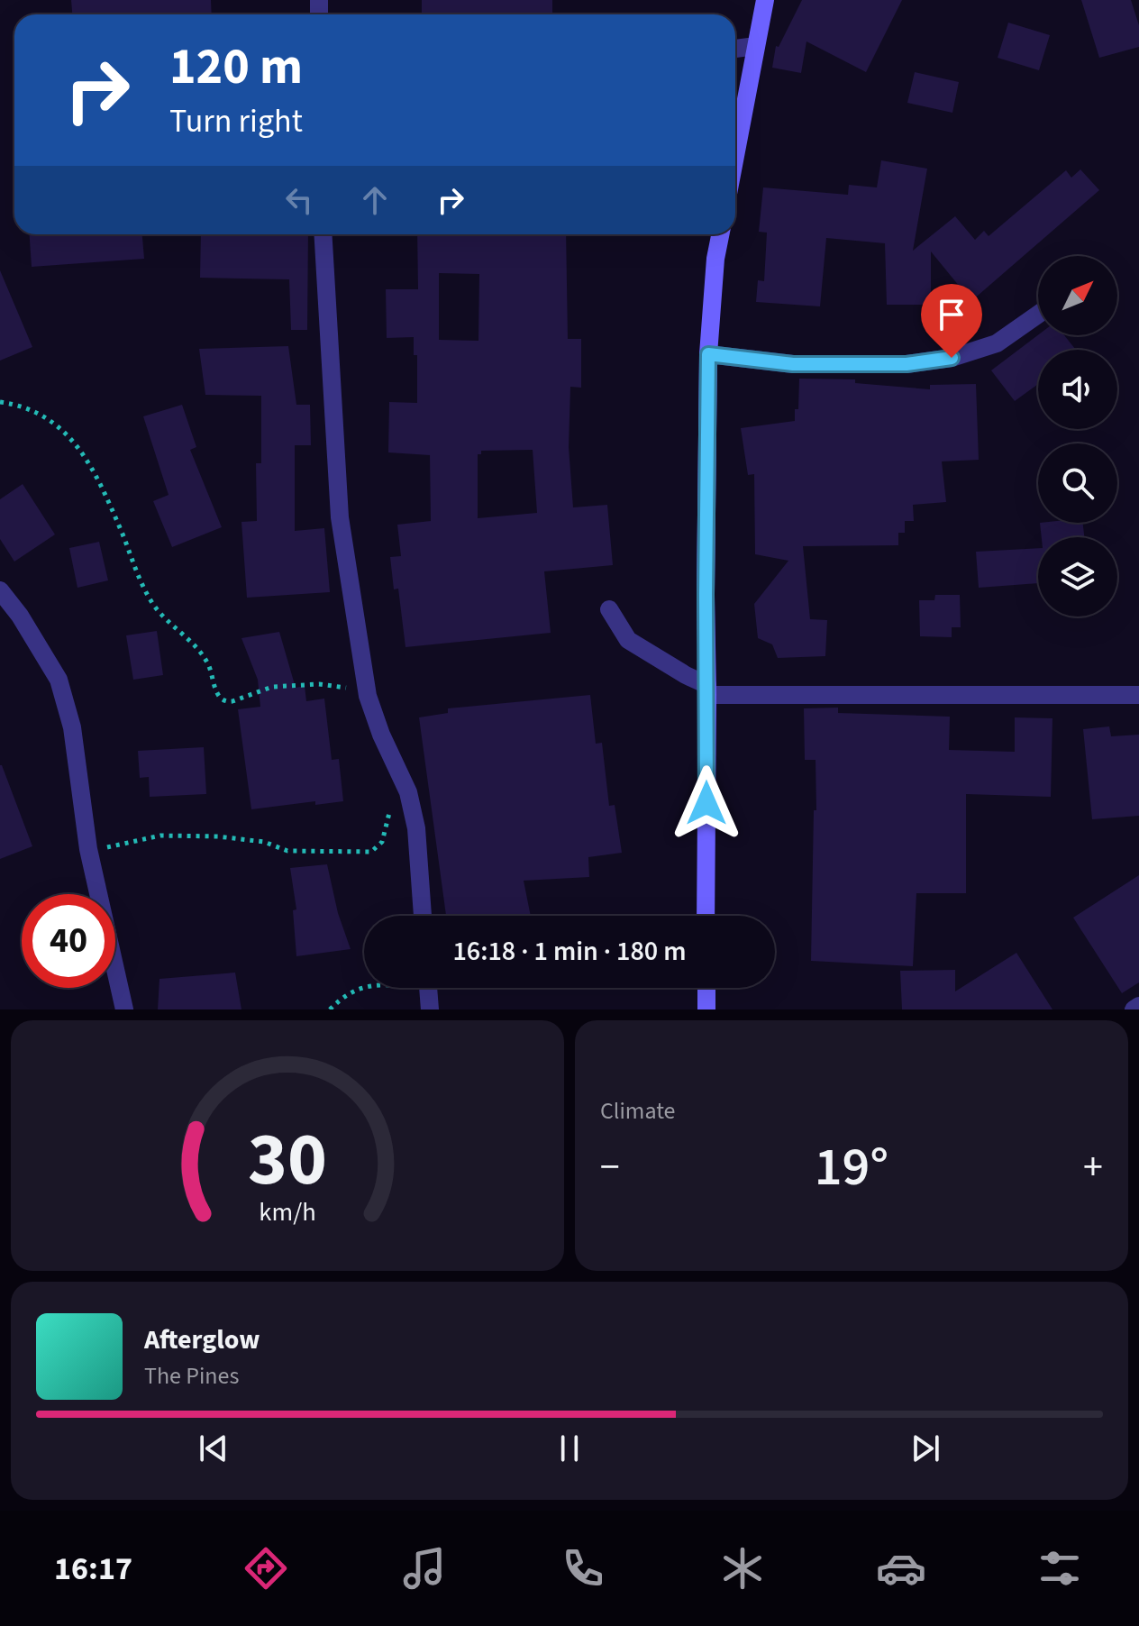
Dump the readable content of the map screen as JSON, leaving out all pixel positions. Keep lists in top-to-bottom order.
{
  "north": "top right",
  "page": {
    "turn": ["120 m", "Turn right"],
    "limit": "40",
    "trip": "16:18 · 1 min · 180 m",
    "tile": "Climate",
    "heat": ["−", "19°", "+"],
    "song": ["Afterglow", "The Pines"],
    "tabs": "16:17",
    "gauge": ["30", "km/h"]
  }
}
